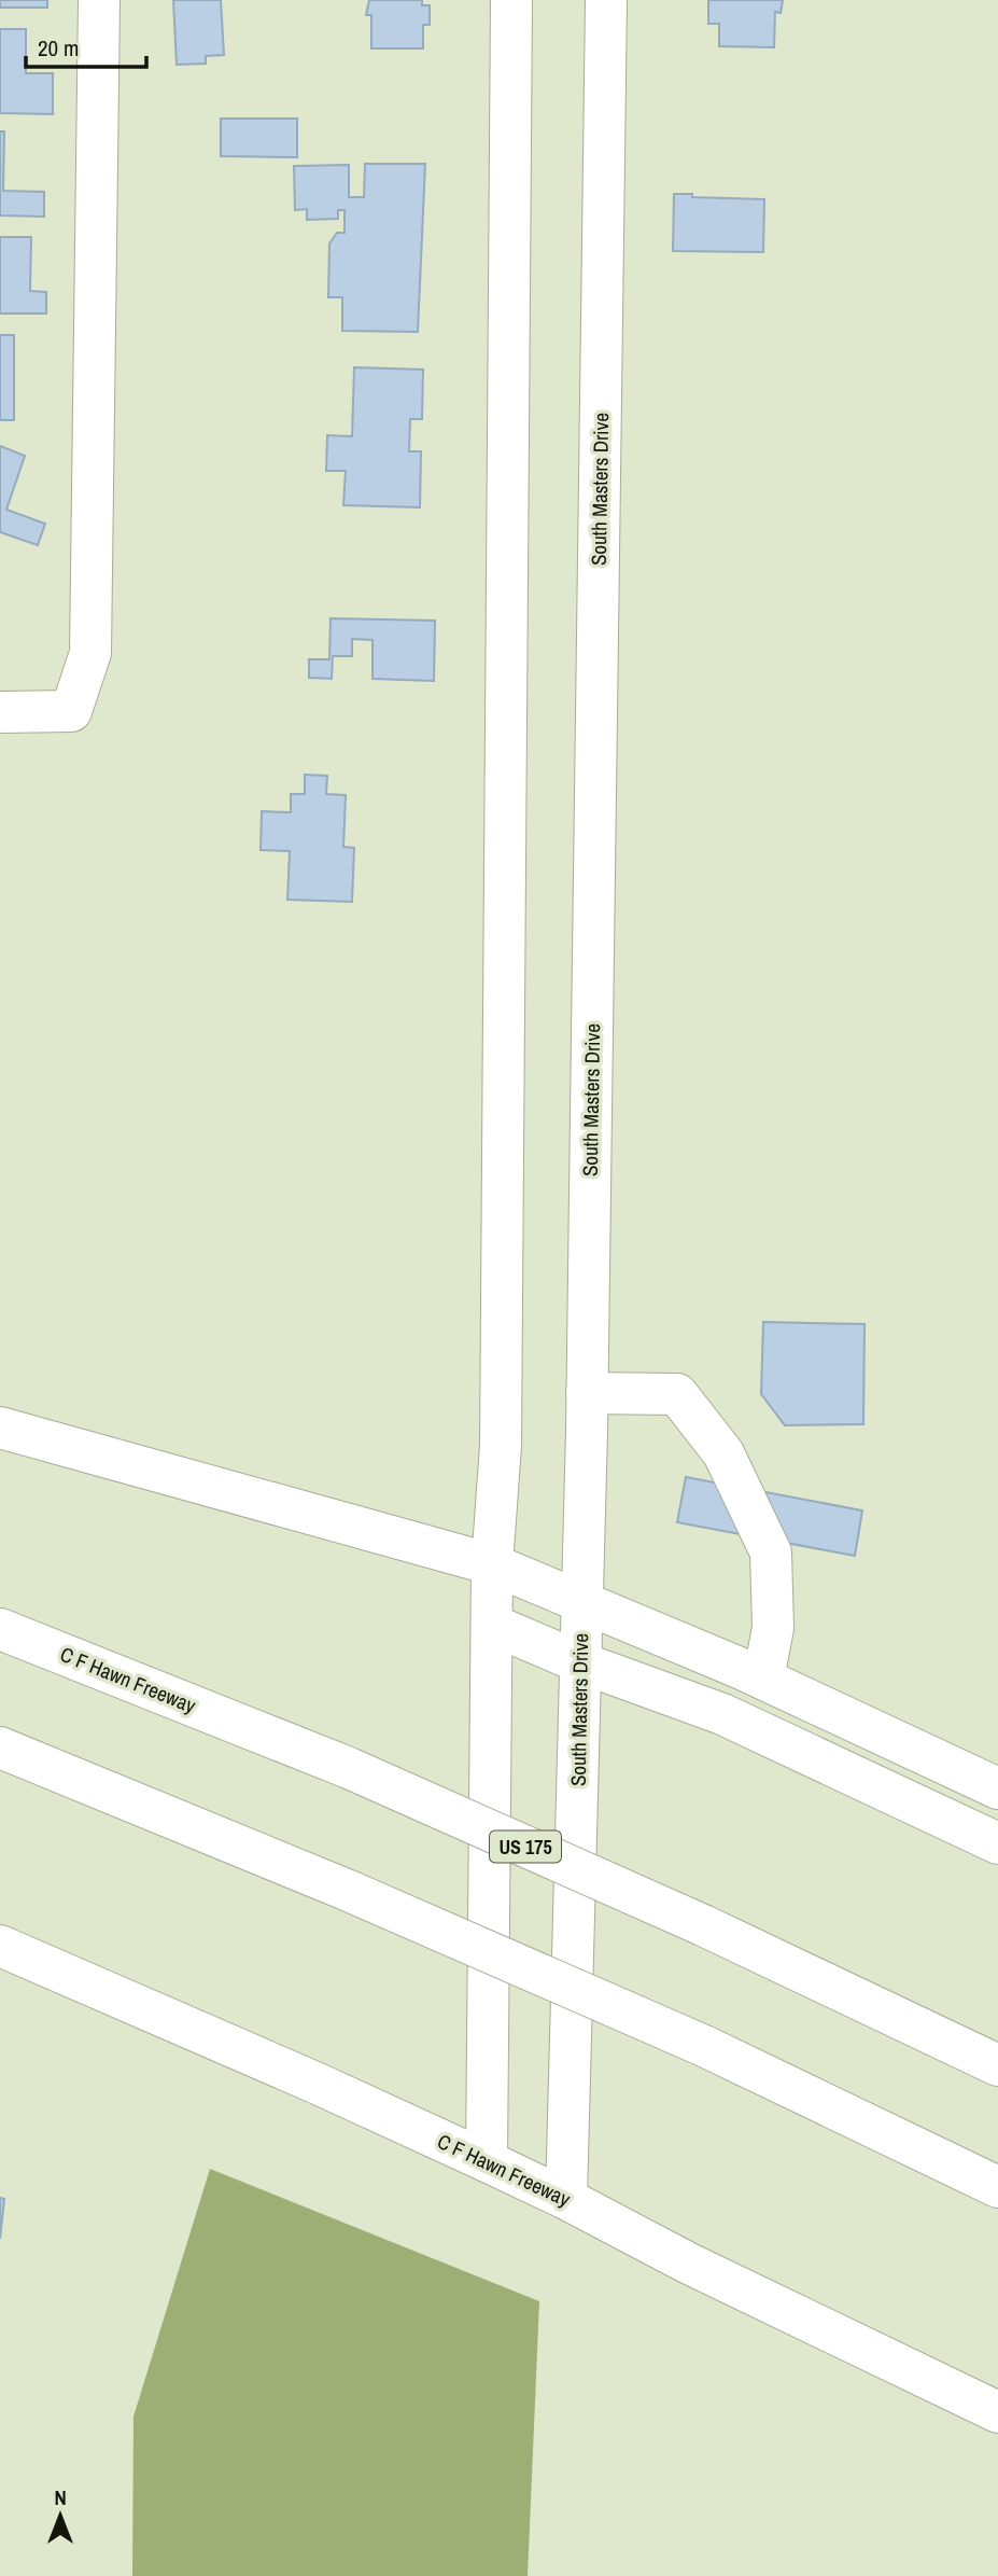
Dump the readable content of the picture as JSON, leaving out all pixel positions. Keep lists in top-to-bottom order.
{
  "streets": {
    "main road": ["South Masters Drive", "C F Hawn Freeway", "US 175"]
  },
  "crossings": [
    ["South Masters Drive", "C F Hawn Freeway"]
  ],
  "scale_bar": "20 m",
  "north": "top"
}
